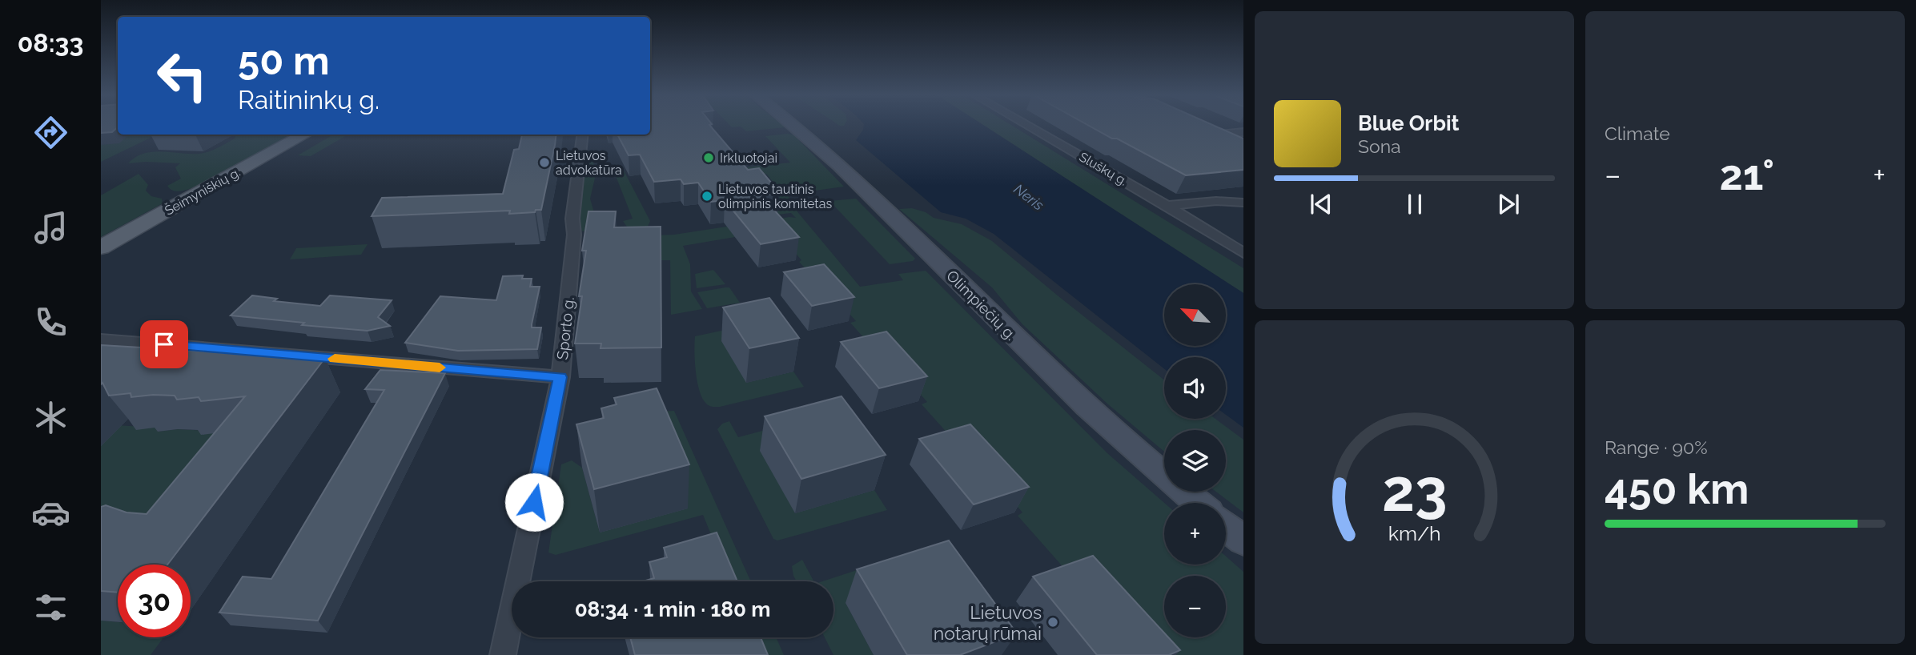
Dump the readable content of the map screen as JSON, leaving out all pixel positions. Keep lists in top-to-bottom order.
{
  "streets": {
    "main road": ["Šeimyniškių g."],
    "street": ["Sluškų g.", "Olimpiečių g.", "Sporto g."]
  },
  "water": ["Neris"],
  "places": [
    "Irkluotojai",
    "Lietuvos advokatūra",
    "Lietuvos tautinis olimpinis komitetas",
    "Lietuvos notarų rūmai"
  ],
  "north": "top left",
  "page": {
    "tabs": "08:33",
    "tile": [
      "Climate",
      ["Range · 90%", "450 km"]
    ],
    "turn": ["50 m", "Raitininkų g."],
    "song": ["Blue Orbit", "Sona"],
    "heat": ["−", "21°", "+"],
    "map_buttons": ["+", "−"],
    "limit": "30",
    "trip": "08:34 · 1 min · 180 m",
    "gauge": ["23", "km/h"]
  }
}
